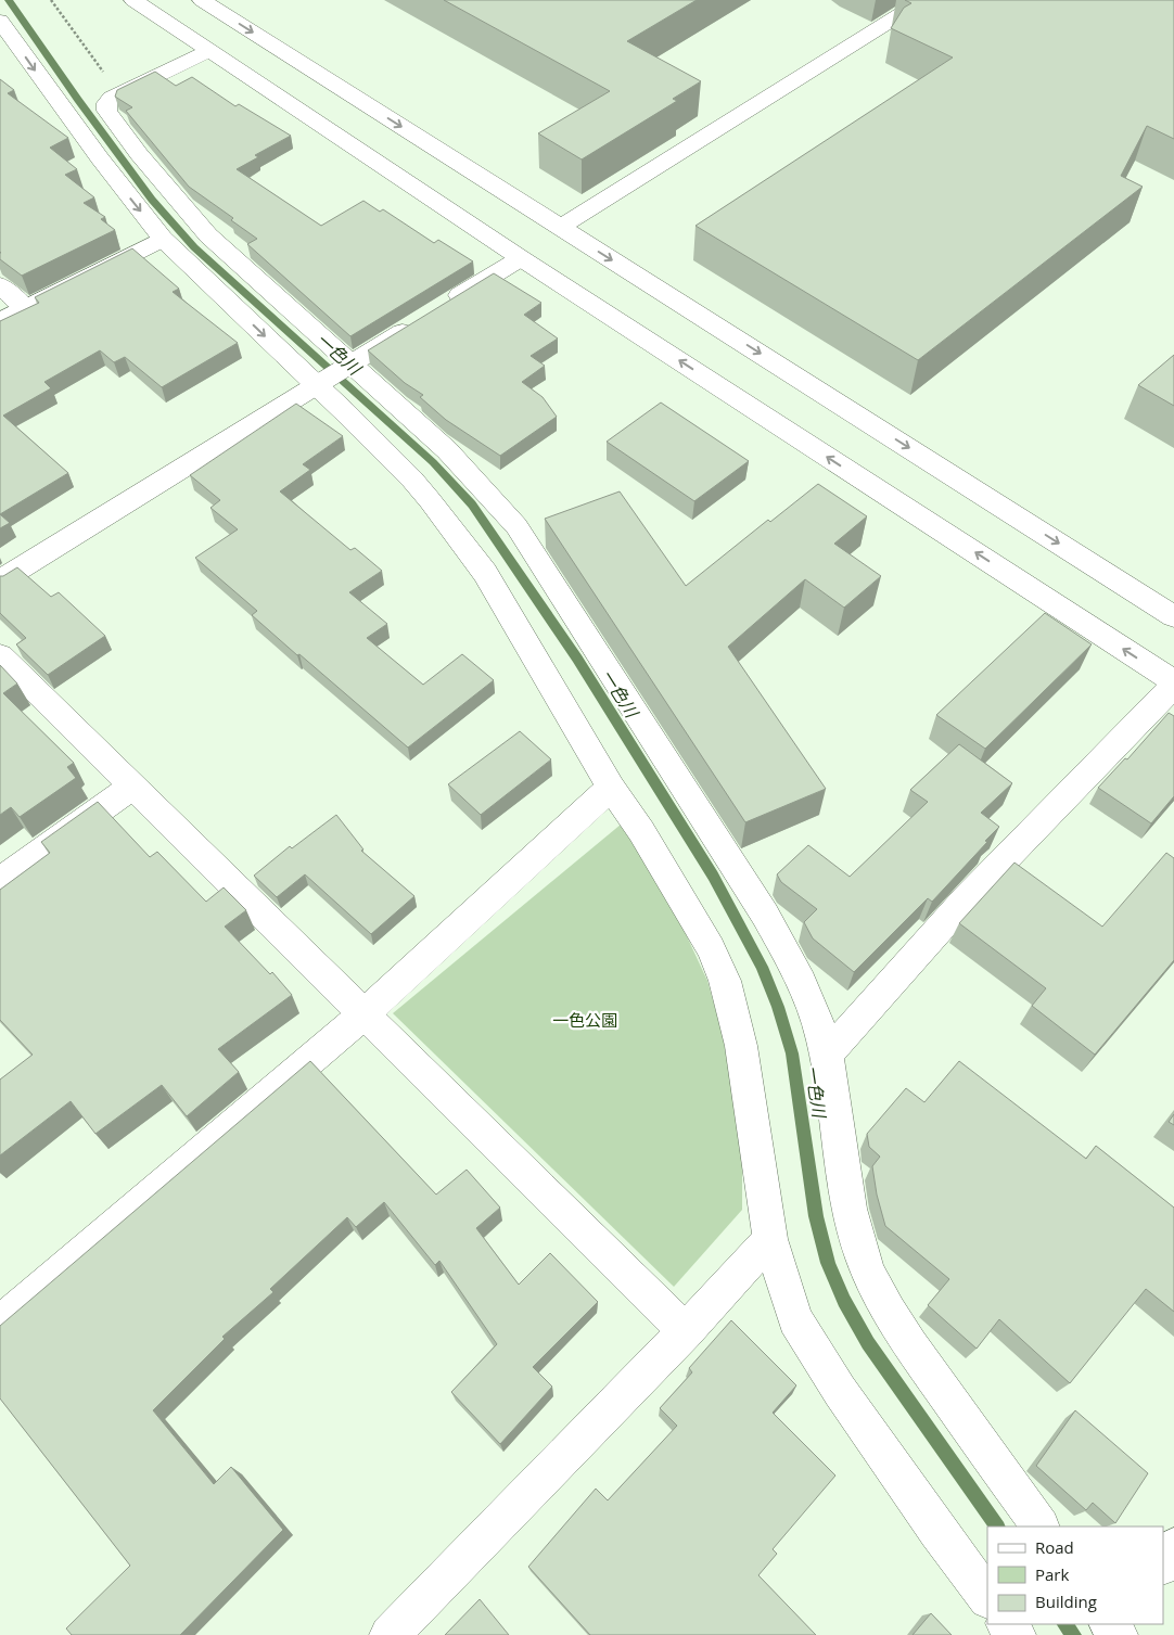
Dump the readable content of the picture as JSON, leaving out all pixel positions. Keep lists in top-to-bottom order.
{
  "water": ["一色川"],
  "parks": ["一色公園"],
  "legend": ["Road", "Park", "Building"]
}
